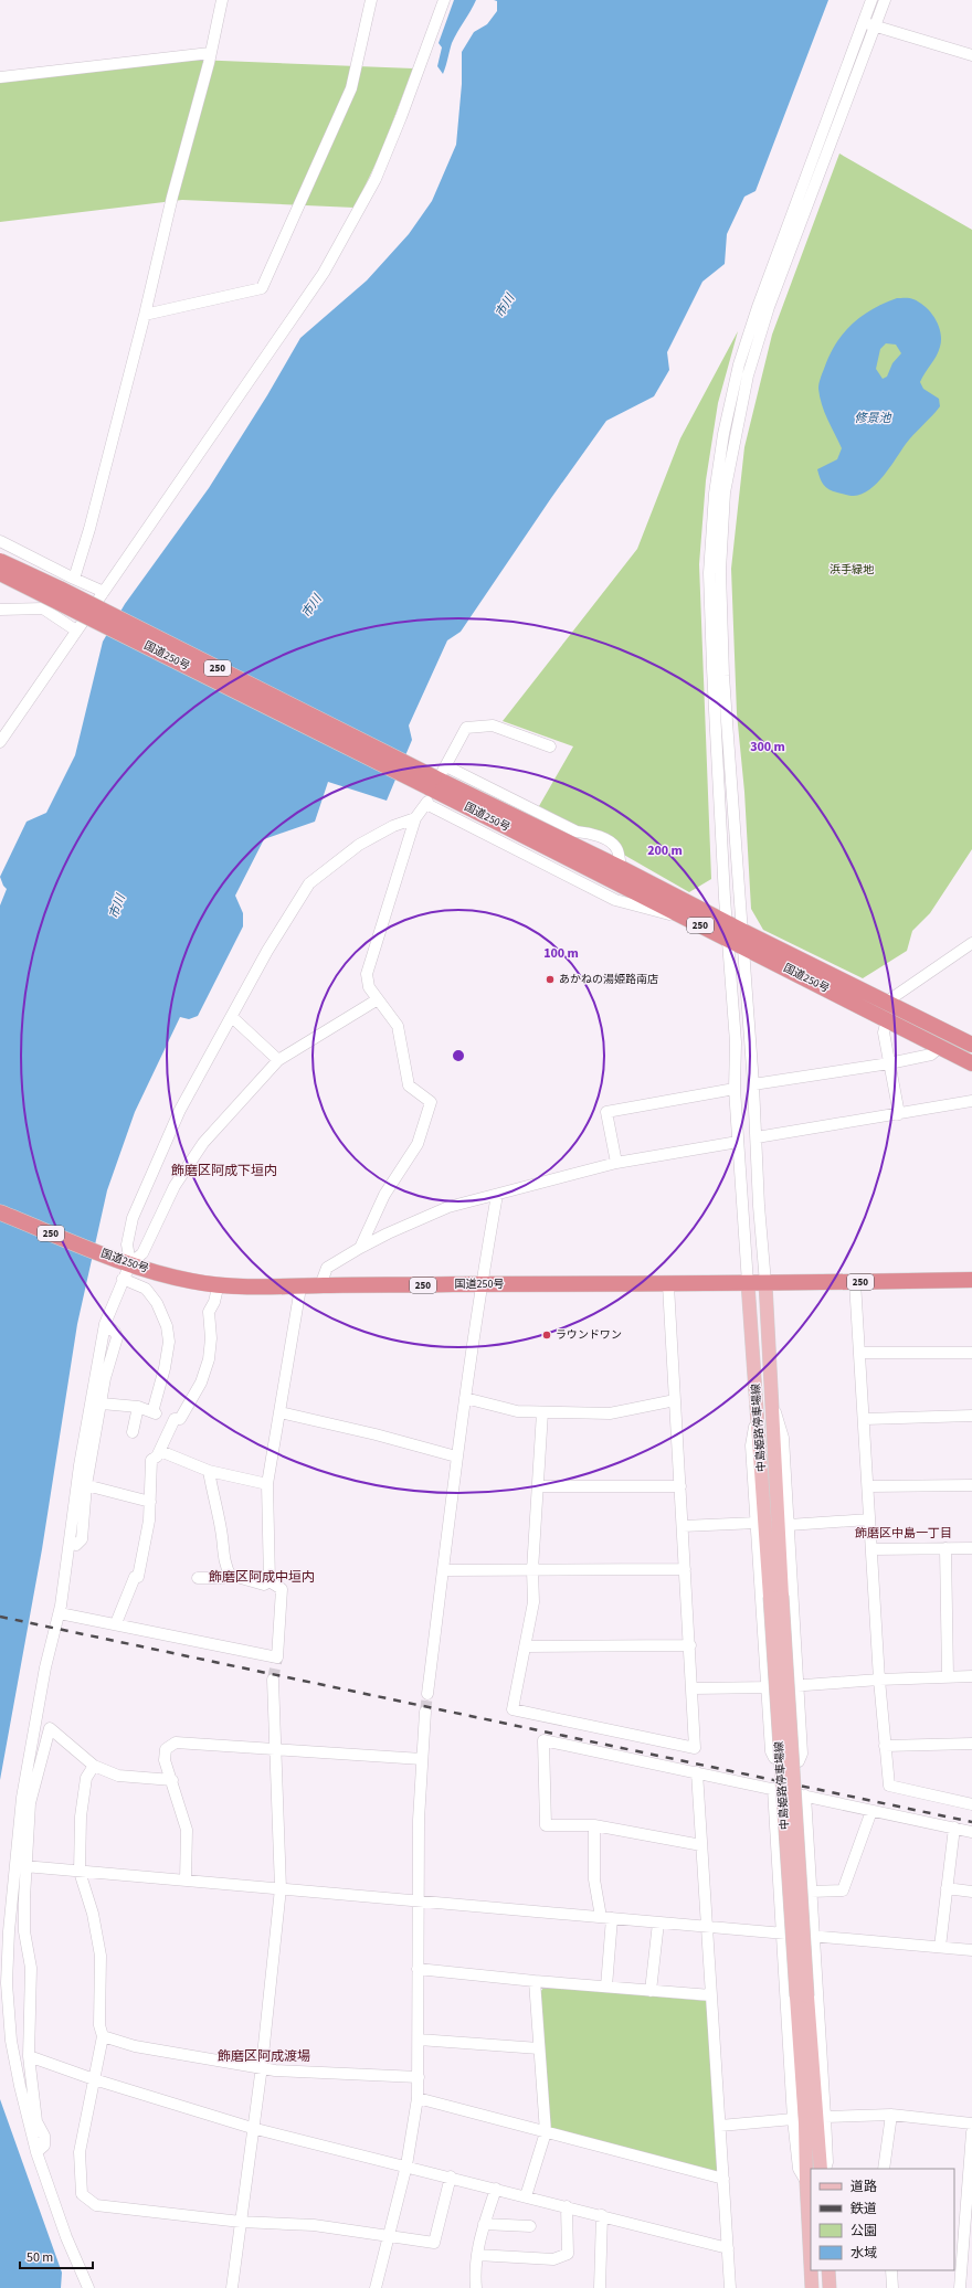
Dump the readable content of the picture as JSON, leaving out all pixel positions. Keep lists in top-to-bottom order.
{
  "streets": {
    "highway": ["国道250号", "250"],
    "main road": ["中島姫路停車場線"]
  },
  "crossings": [
    ["国道250号", "中島姫路停車場線"]
  ],
  "districts": [
    "飾磨区阿成下垣内",
    "飾磨区中島一丁目",
    "飾磨区阿成中垣内",
    "飾磨区阿成渡場"
  ],
  "water": ["市川", "修景池"],
  "parks": ["浜手緑地"],
  "places": ["あかねの湯姫路南店", "ラウンドワン"],
  "legend": [
    "道路",
    "鉄道",
    "公園",
    "水域"
  ],
  "scale_bar": "50 m",
  "rings": ["300 m", "200 m", "100 m"]
}
